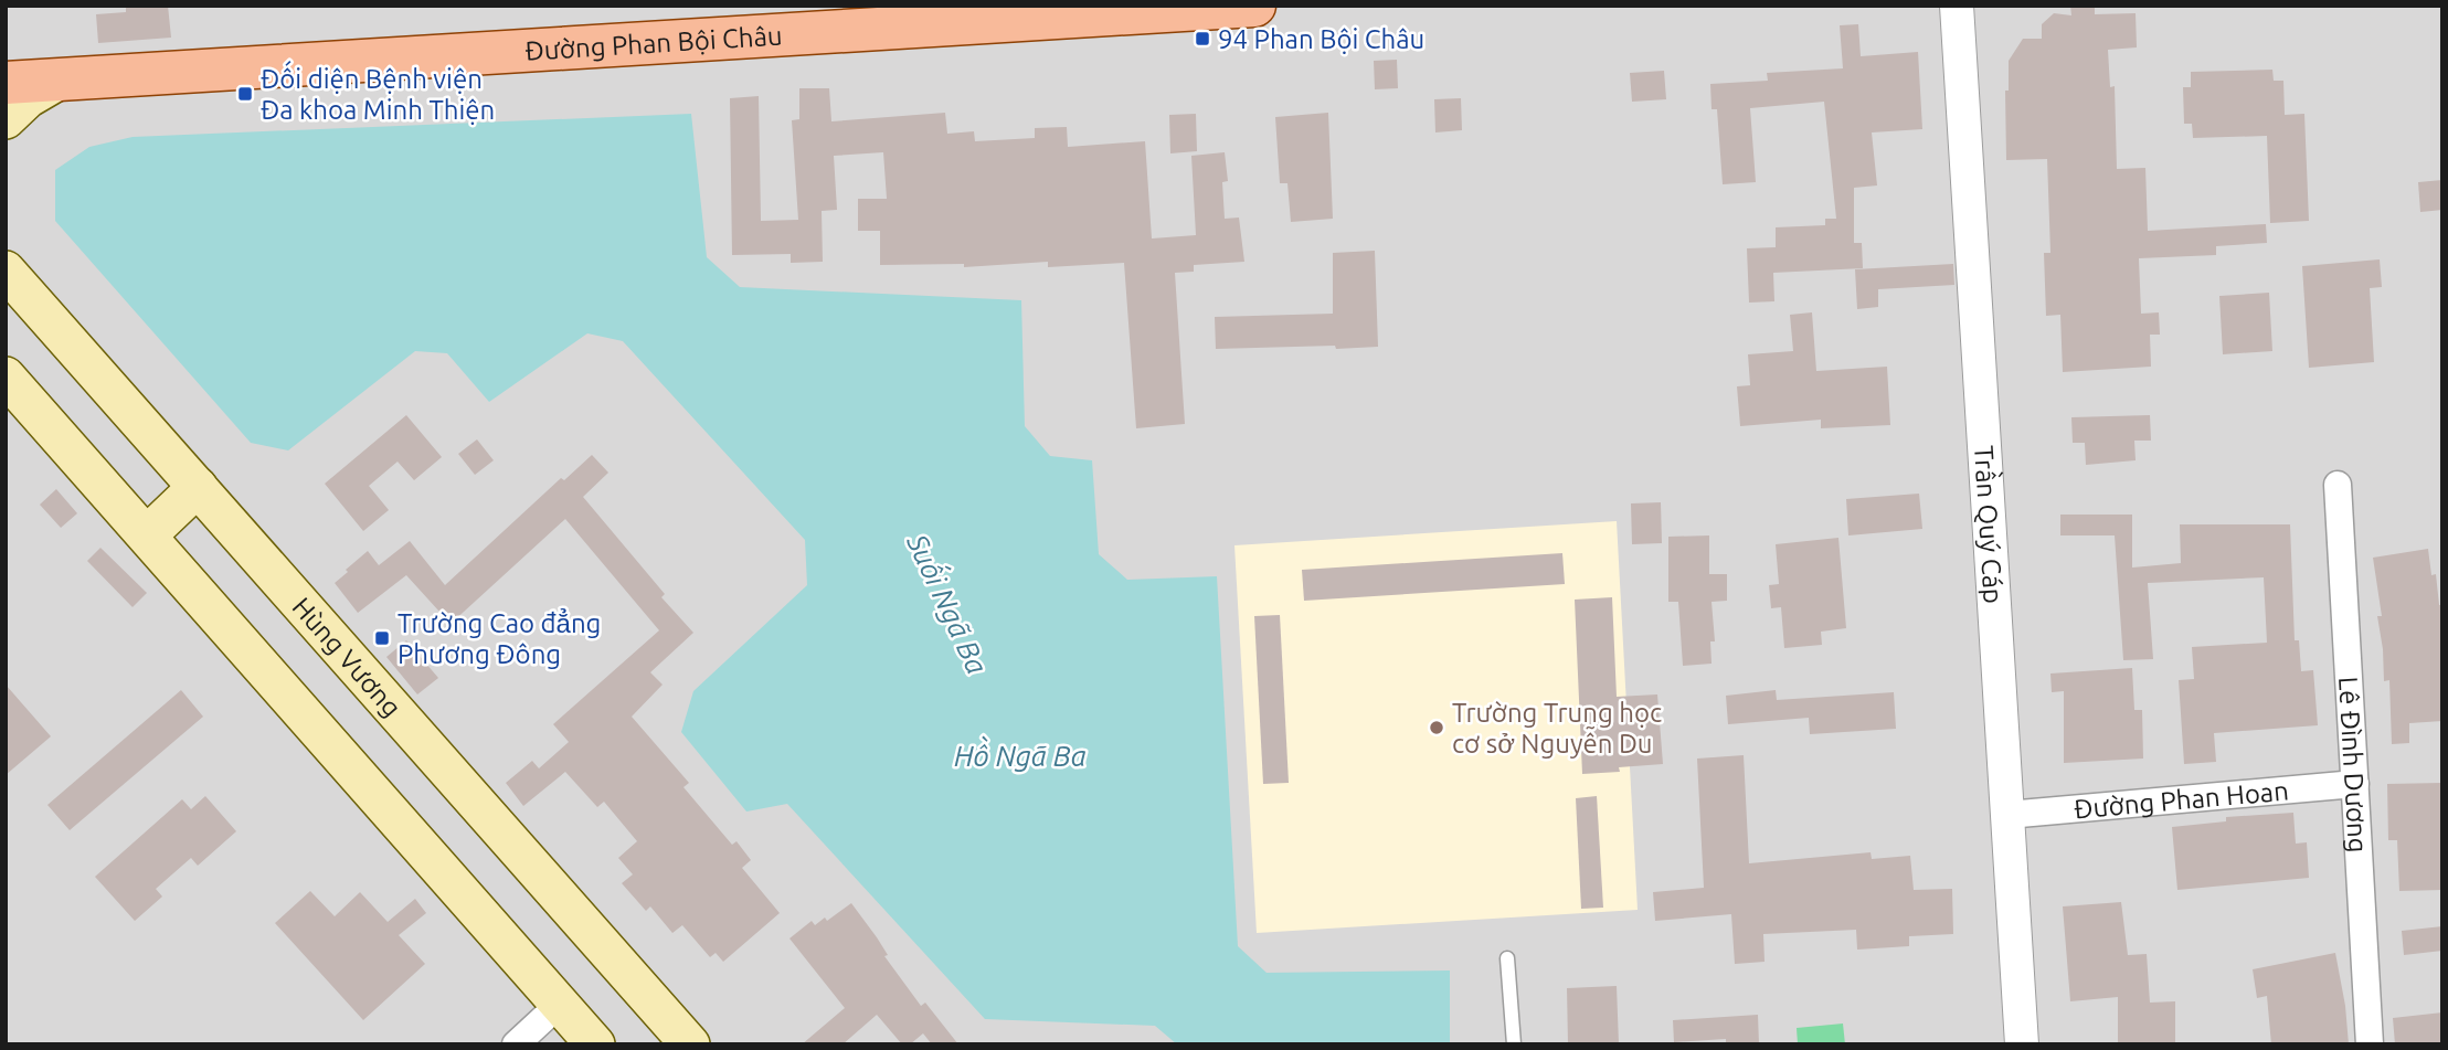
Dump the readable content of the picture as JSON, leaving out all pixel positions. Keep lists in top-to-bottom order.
{
  "streets": {
    "main road": ["Đường Phan Bội Châu", "Hùng Vương"],
    "street": ["Trần Quý Cáp", "Lê Đình Dương", "Đường Phan Hoan"]
  },
  "crossings": [
    ["Trần Quý Cáp", "Đường Phan Hoan"],
    ["Lê Đình Dương", "Đường Phan Hoan"]
  ],
  "water": ["Suối Ngã Ba", "Hồ Ngã Ba"],
  "places": {
    "transit": ["94 Phan Bội Châu", "Đối diện Bệnh viện Đa khoa Minh Thiện", "Trường Cao đẳng Phương Đông"],
    "other": ["Trường Trung học cơ sở Nguyễn Du"]
  }
}
